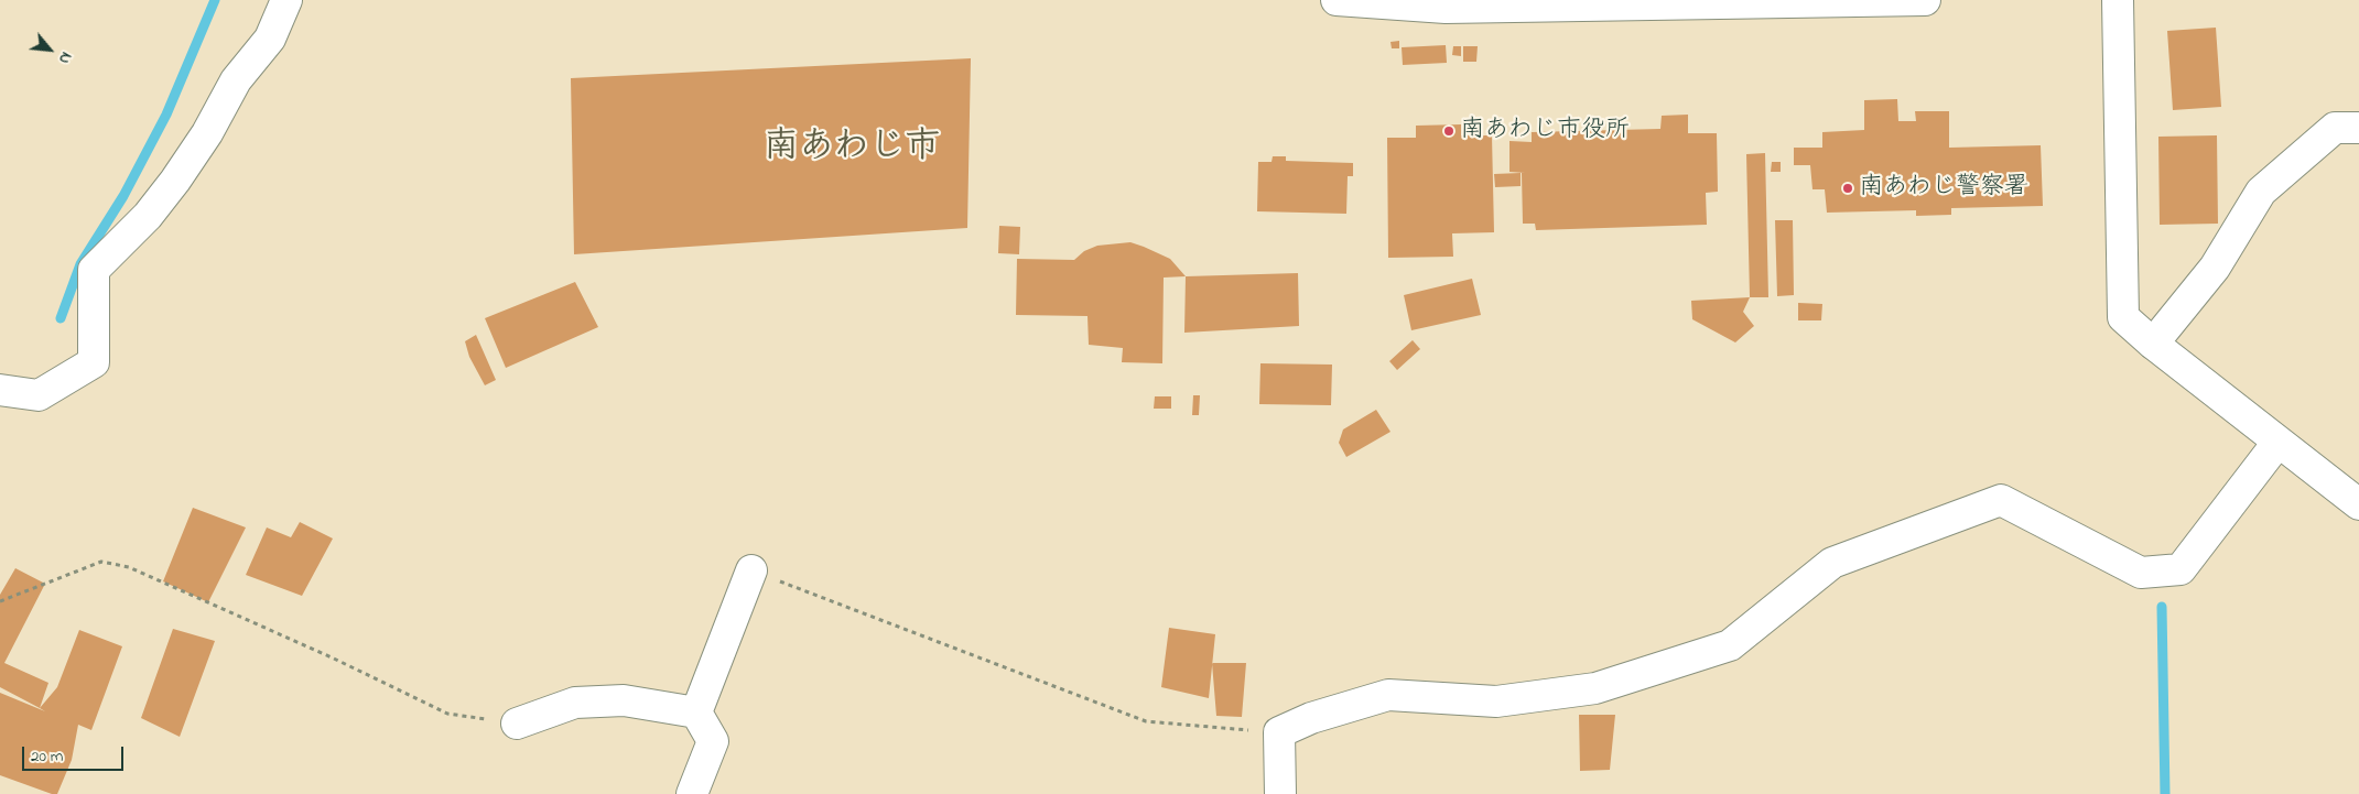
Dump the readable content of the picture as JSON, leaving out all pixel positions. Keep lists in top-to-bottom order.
{
  "districts": ["南あわじ市"],
  "places": ["南あわじ市役所", "南あわじ警察署"],
  "scale_bar": "20 m",
  "north": "bottom right"
}
